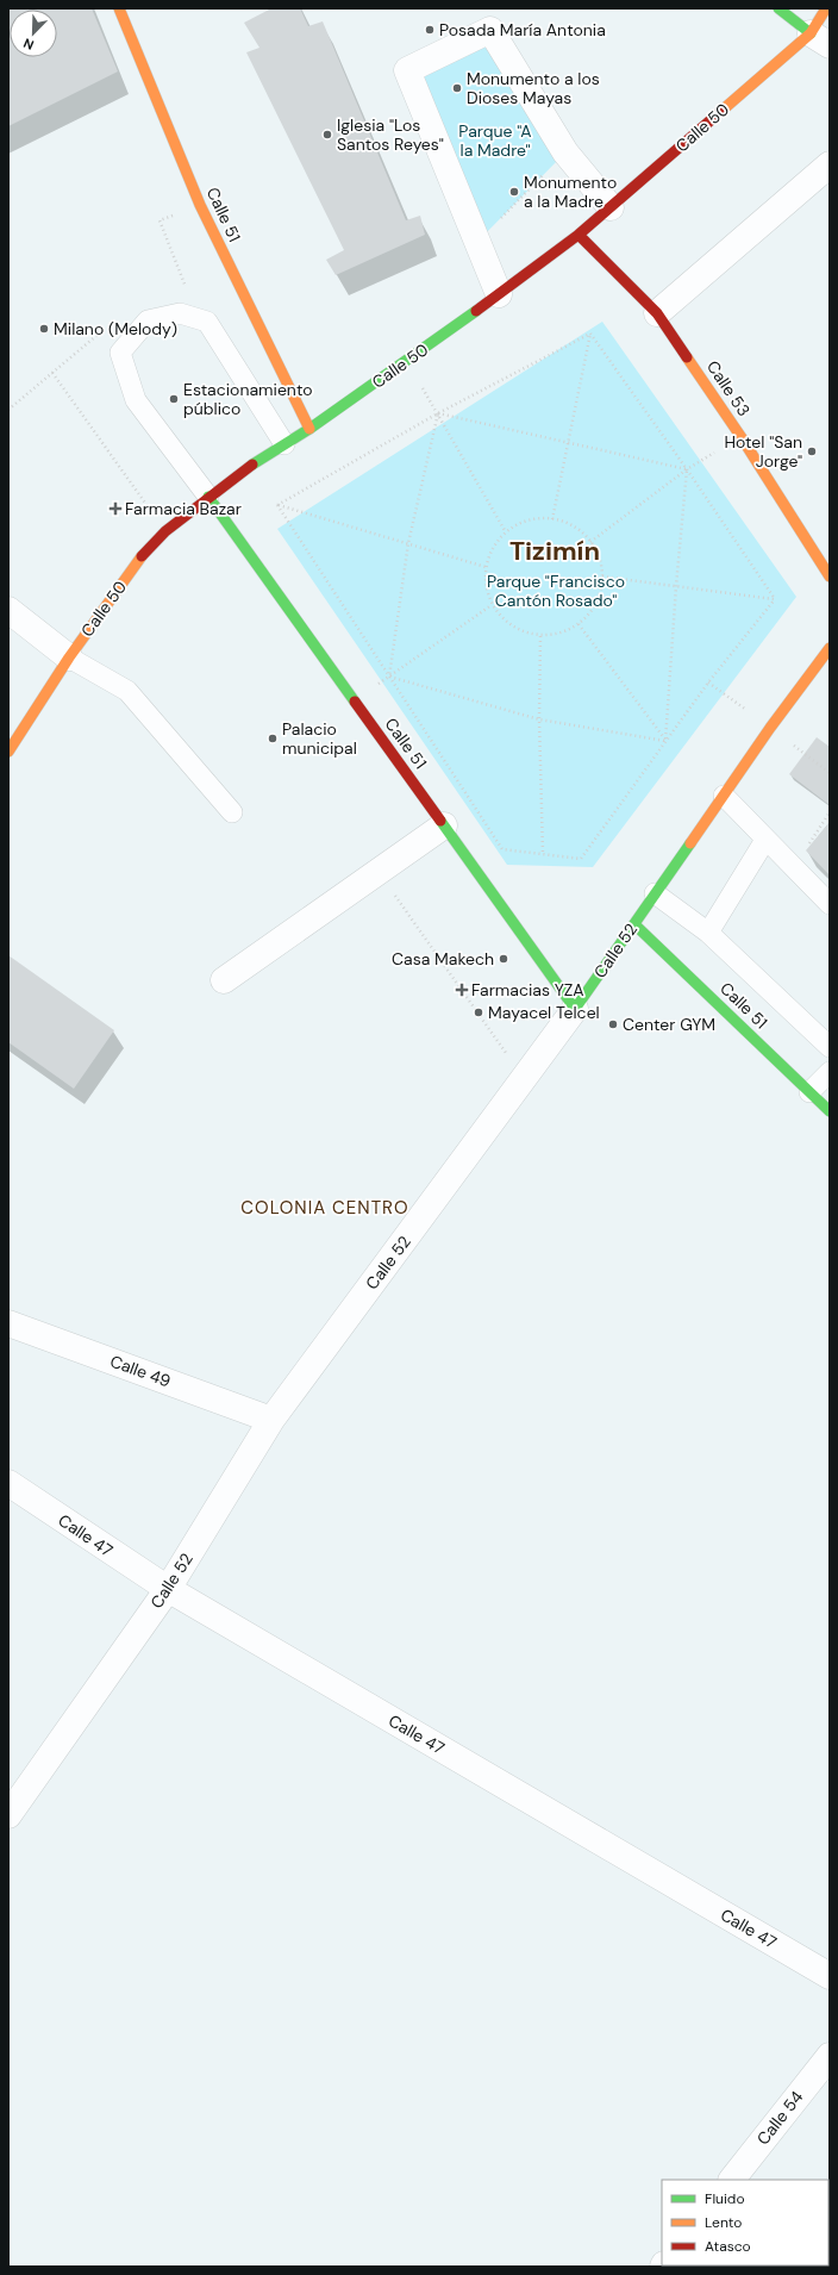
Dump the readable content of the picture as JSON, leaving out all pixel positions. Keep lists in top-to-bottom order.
{
  "streets": {
    "main road": [
      "Calle 50",
      "Calle 51",
      "Calle 53",
      "Calle 52"
    ],
    "street": ["Calle 49", "Calle 47", "Calle 54"]
  },
  "crossings": [
    ["Calle 50", "Calle 51"],
    ["Calle 50", "Calle 53"],
    ["Calle 51", "Calle 52"],
    ["Calle 52", "Calle 49"],
    ["Calle 52", "Calle 47"]
  ],
  "districts": ["Tizimín", "COLONIA CENTRO"],
  "parks": ["Parque \"A la Madre\"", "Parque \"Francisco Cantón Rosado\""],
  "places": {
    "other": [
      "Posada María Antonia",
      "Monumento a los Dioses Mayas",
      "Iglesia \"Los Santos Reyes\"",
      "Monumento a la Madre",
      "Milano (Melody)",
      "Estacionamiento público",
      "Hotel \"San Jorge\"",
      "Palacio municipal",
      "Casa Makech",
      "Mayacel Telcel",
      "Center GYM"
    ],
    "health": ["Farmacia Bazar", "Farmacias YZA"]
  },
  "legend": ["Fluido", "Lento", "Atasco"],
  "north": "bottom left"
}
